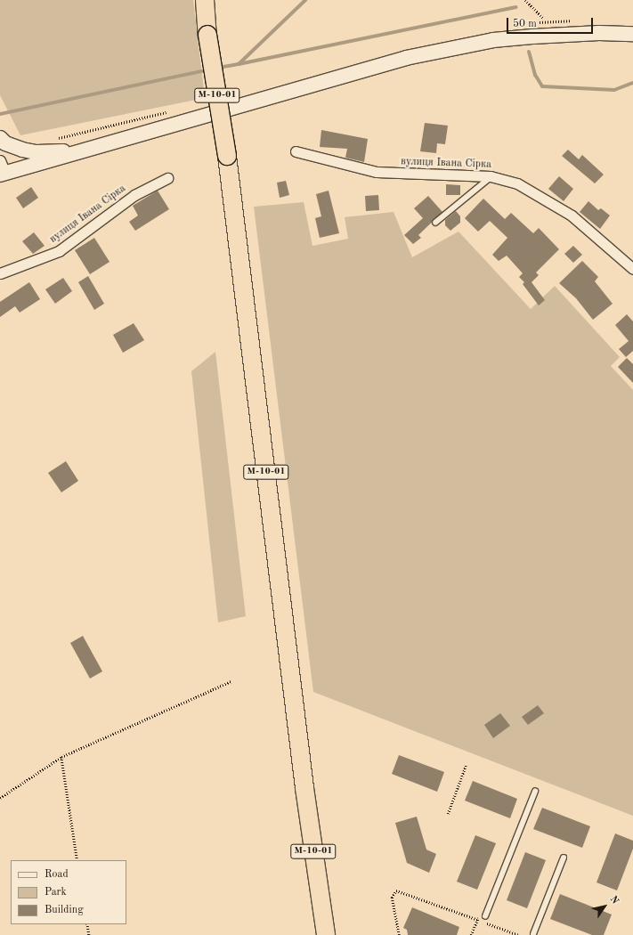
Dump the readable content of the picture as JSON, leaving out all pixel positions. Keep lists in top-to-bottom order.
{
  "streets": {
    "highway": ["М-10-01"],
    "street": ["вулиця Івана Сірка"]
  },
  "legend": ["Road", "Park", "Building"],
  "scale_bar": "50 m",
  "north": "top right"
}
